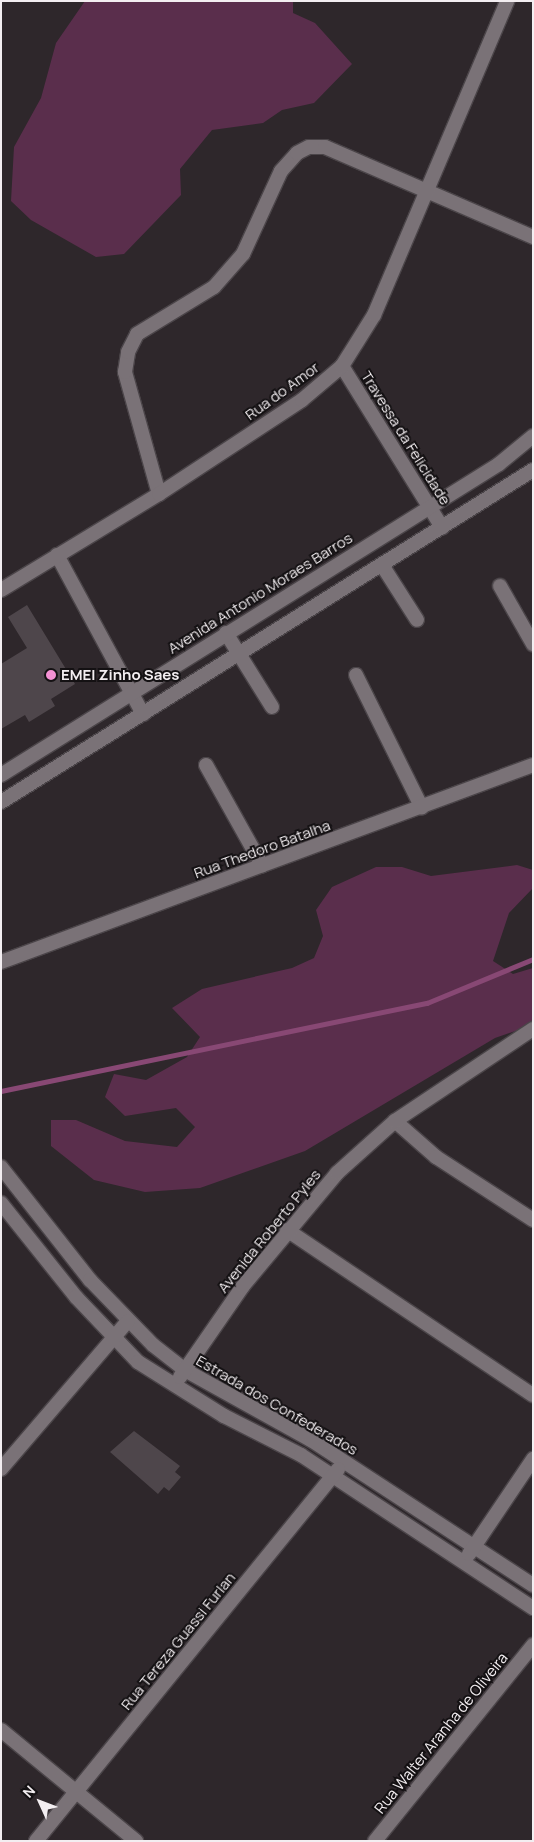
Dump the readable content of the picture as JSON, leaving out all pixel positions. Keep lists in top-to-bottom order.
{
  "streets": {
    "street": [
      "Rua do Amor",
      "Travessa da Felicidade",
      "Avenida Antonio Moraes Barros",
      "Rua Thedoro Batalha",
      "Avenida Roberto Pyles",
      "Estrada dos Confederados",
      "Rua Tereza Guassi Furlan",
      "Rua Walter Aranha de Oliveira"
    ]
  },
  "crossings": [
    ["Rua do Amor", "Travessa da Felicidade"],
    ["Travessa da Felicidade", "Avenida Antonio Moraes Barros"],
    ["Avenida Roberto Pyles", "Estrada dos Confederados"],
    ["Estrada dos Confederados", "Rua Tereza Guassi Furlan"]
  ],
  "places": ["EMEI Zinho Saes"],
  "north": "top left"
}
